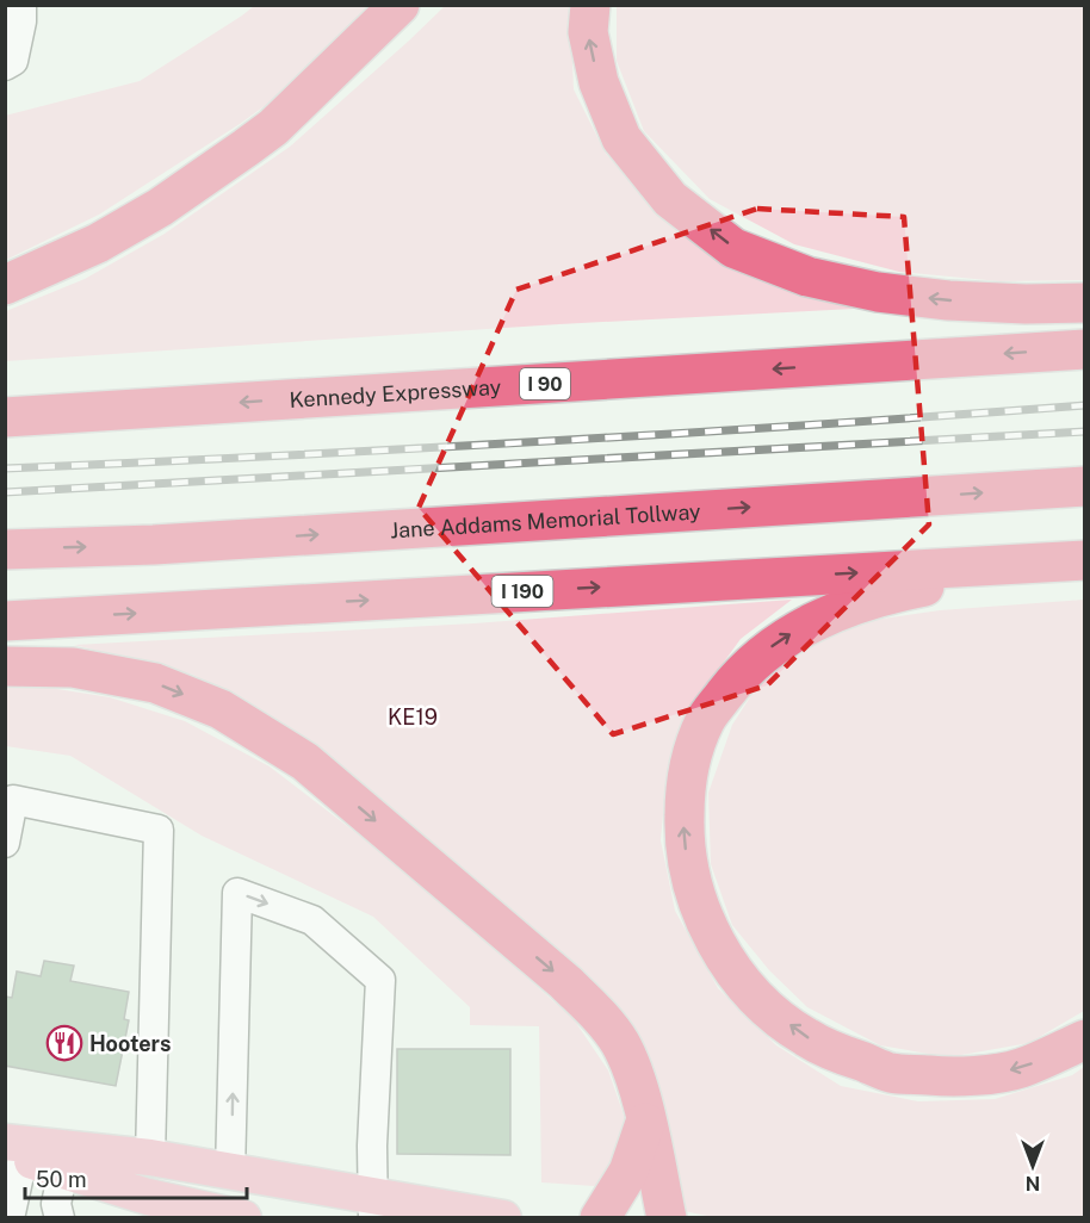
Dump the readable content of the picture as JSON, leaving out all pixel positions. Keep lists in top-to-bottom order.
{
  "streets": {
    "highway": [
      "I 90",
      "Kennedy Expressway",
      "Jane Addams Memorial Tollway",
      "I 190"
    ]
  },
  "parks": ["KE19"],
  "places": {
    "restaurant": ["Hooters"]
  },
  "scale_bar": "50 m",
  "north": "bottom"
}
